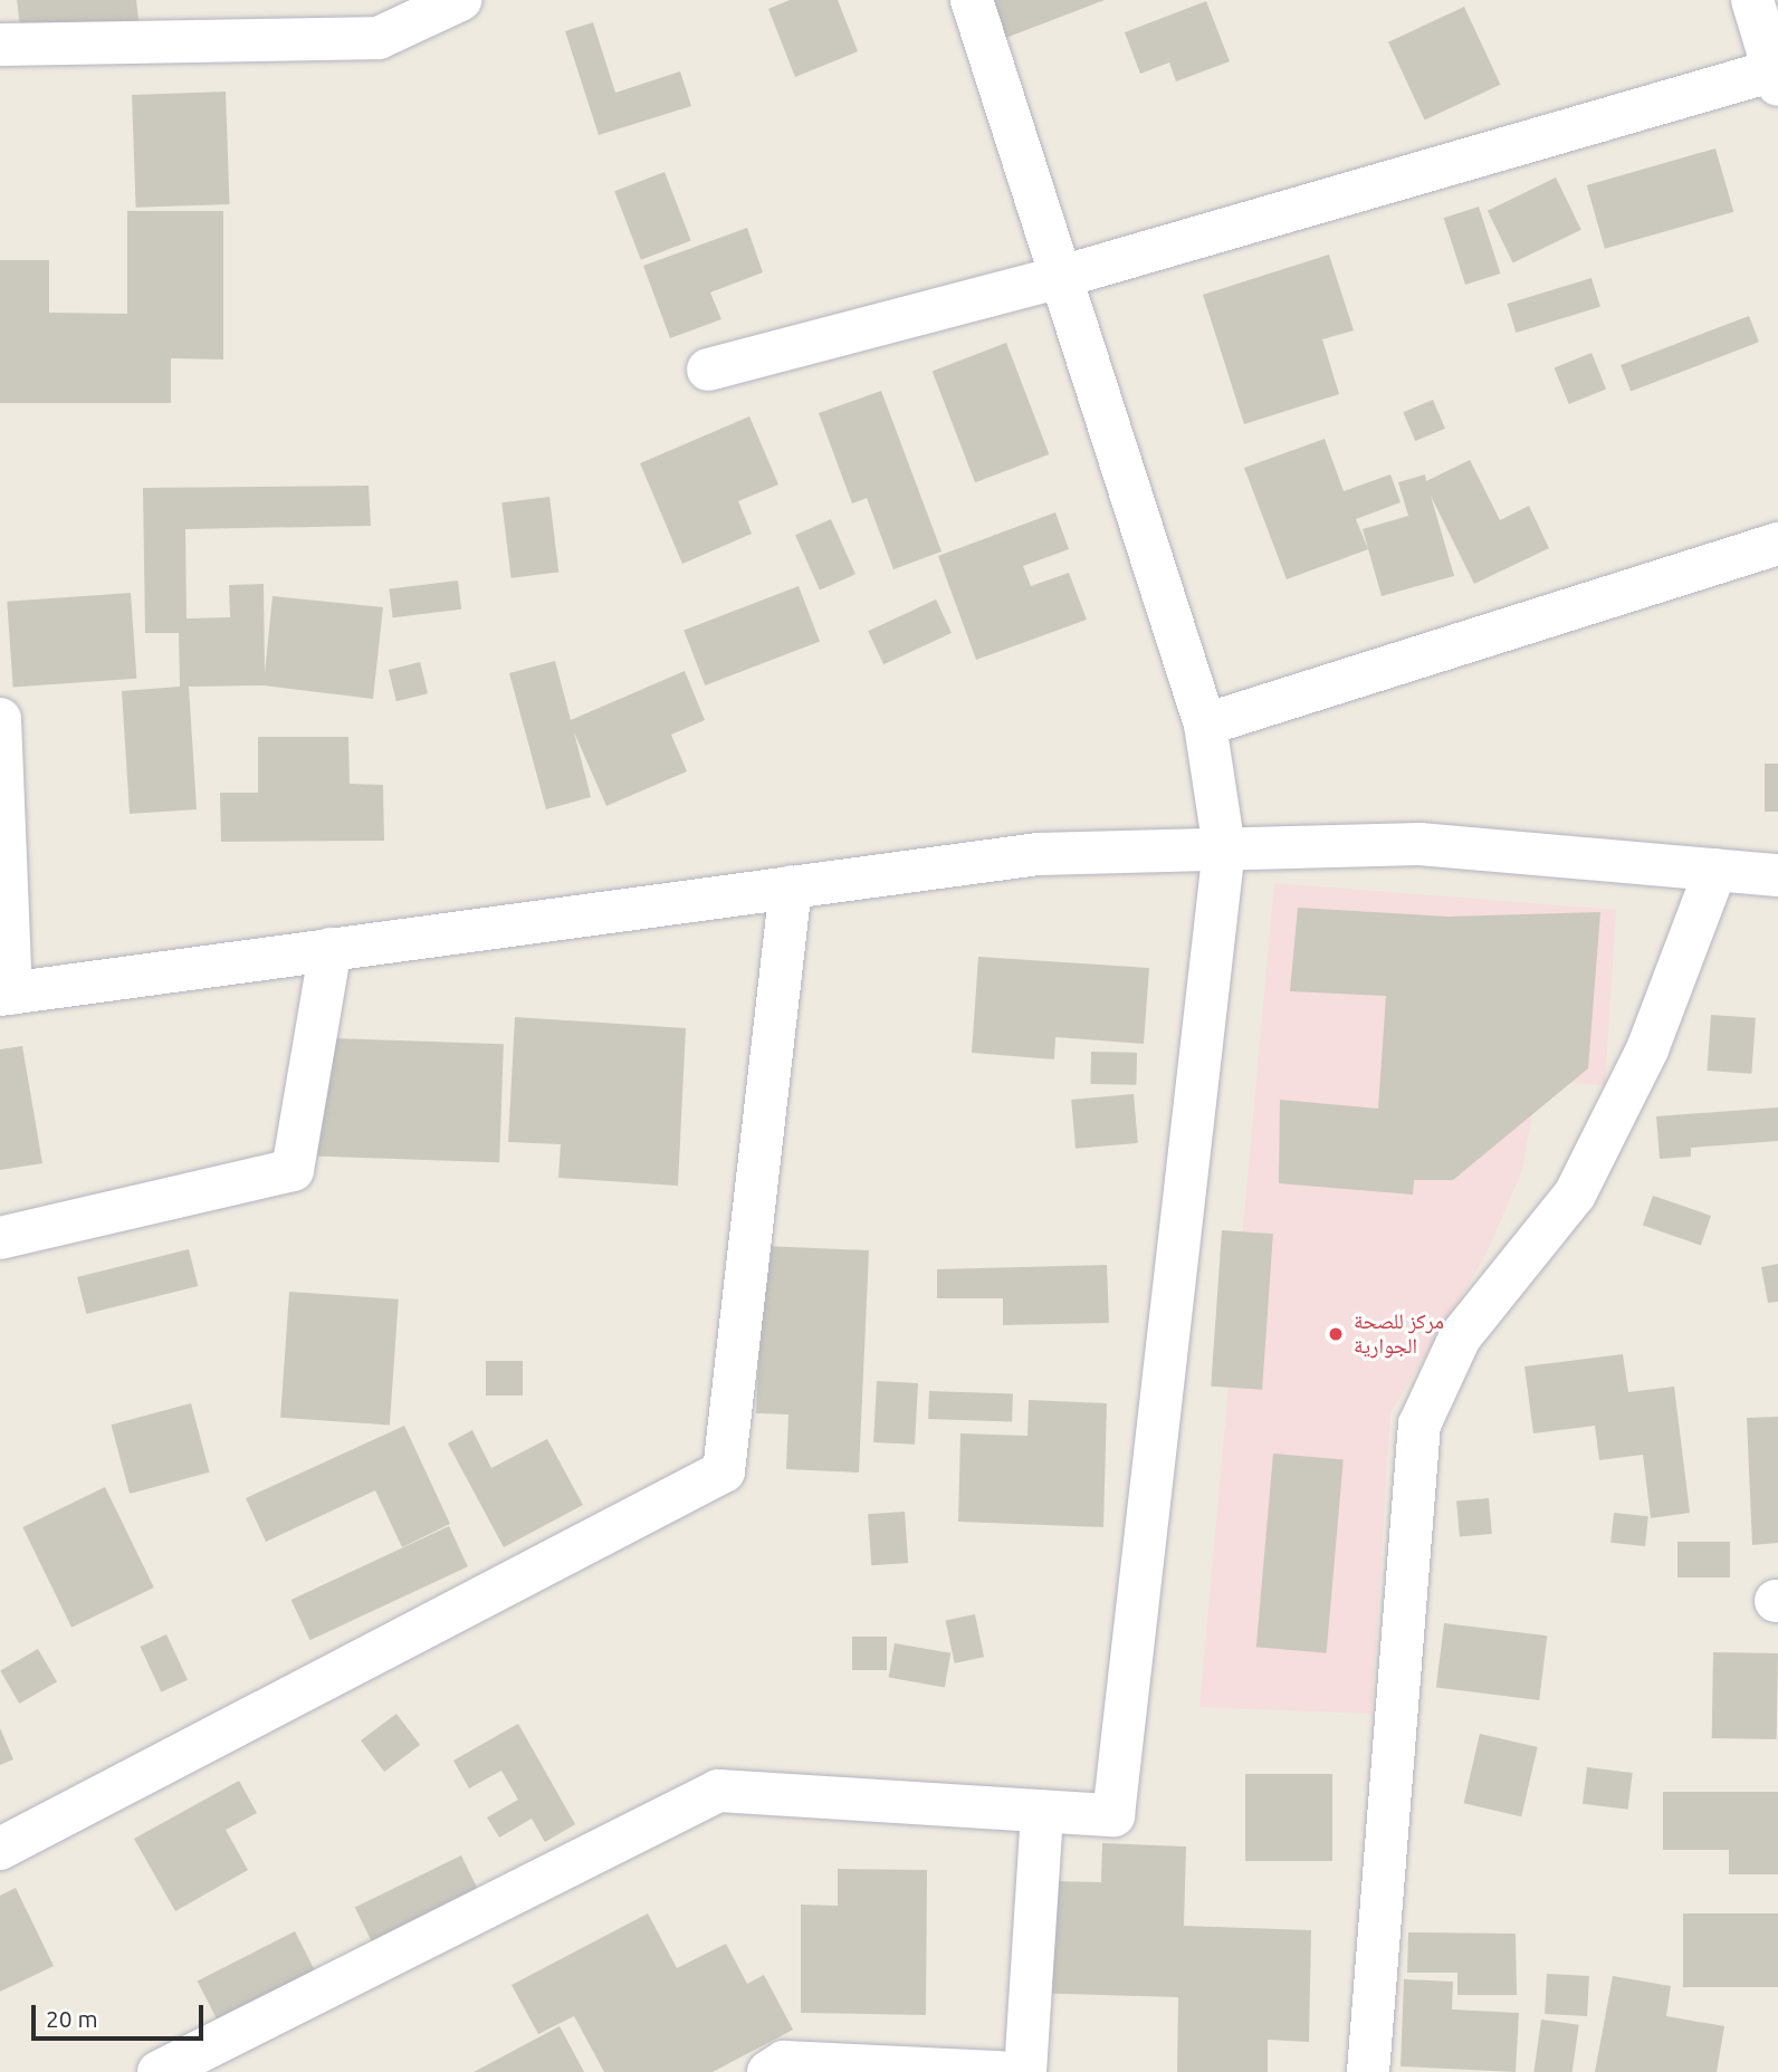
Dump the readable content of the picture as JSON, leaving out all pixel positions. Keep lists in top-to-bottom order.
{
  "places": ["مركز للصحة الجوارية"],
  "scale_bar": "20 m"
}
